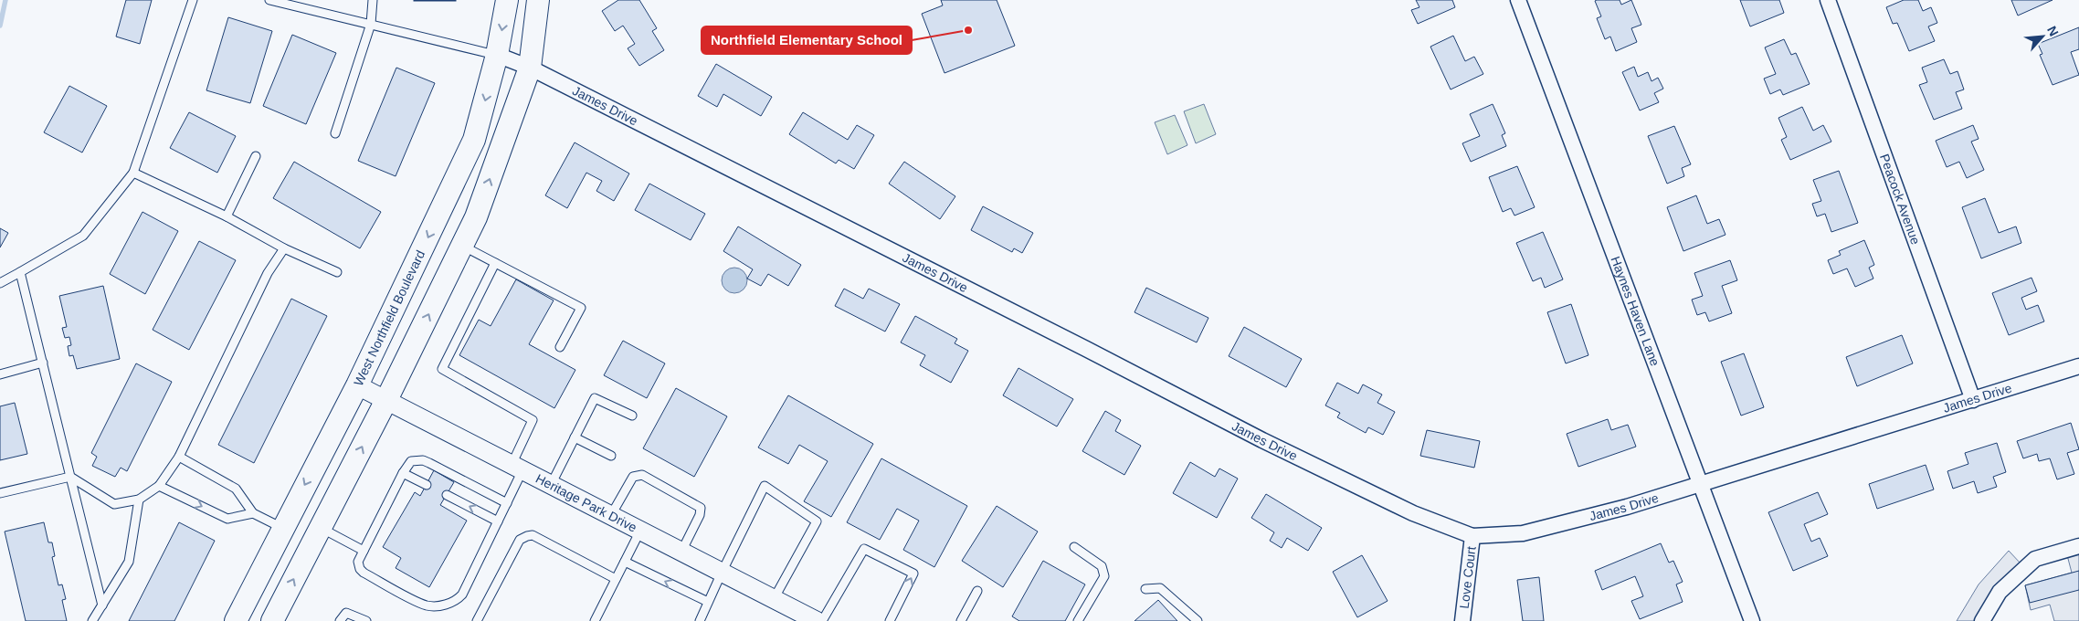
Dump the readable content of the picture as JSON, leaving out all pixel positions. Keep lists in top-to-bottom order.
{
  "streets": {
    "main road": ["West Northfield Boulevard"],
    "street": [
      "James Drive",
      "Peacock Avenue",
      "Haynes Haven Lane",
      "Heritage Park Drive",
      "Love Court"
    ]
  },
  "crossings": [
    ["James Drive", "Peacock Avenue"],
    ["James Drive", "Haynes Haven Lane"],
    ["James Drive", "West Northfield Boulevard"],
    ["James Drive", "Love Court"],
    ["West Northfield Boulevard", "Heritage Park Drive"]
  ],
  "places": ["Northfield Elementary School"],
  "north": "top right"
}
